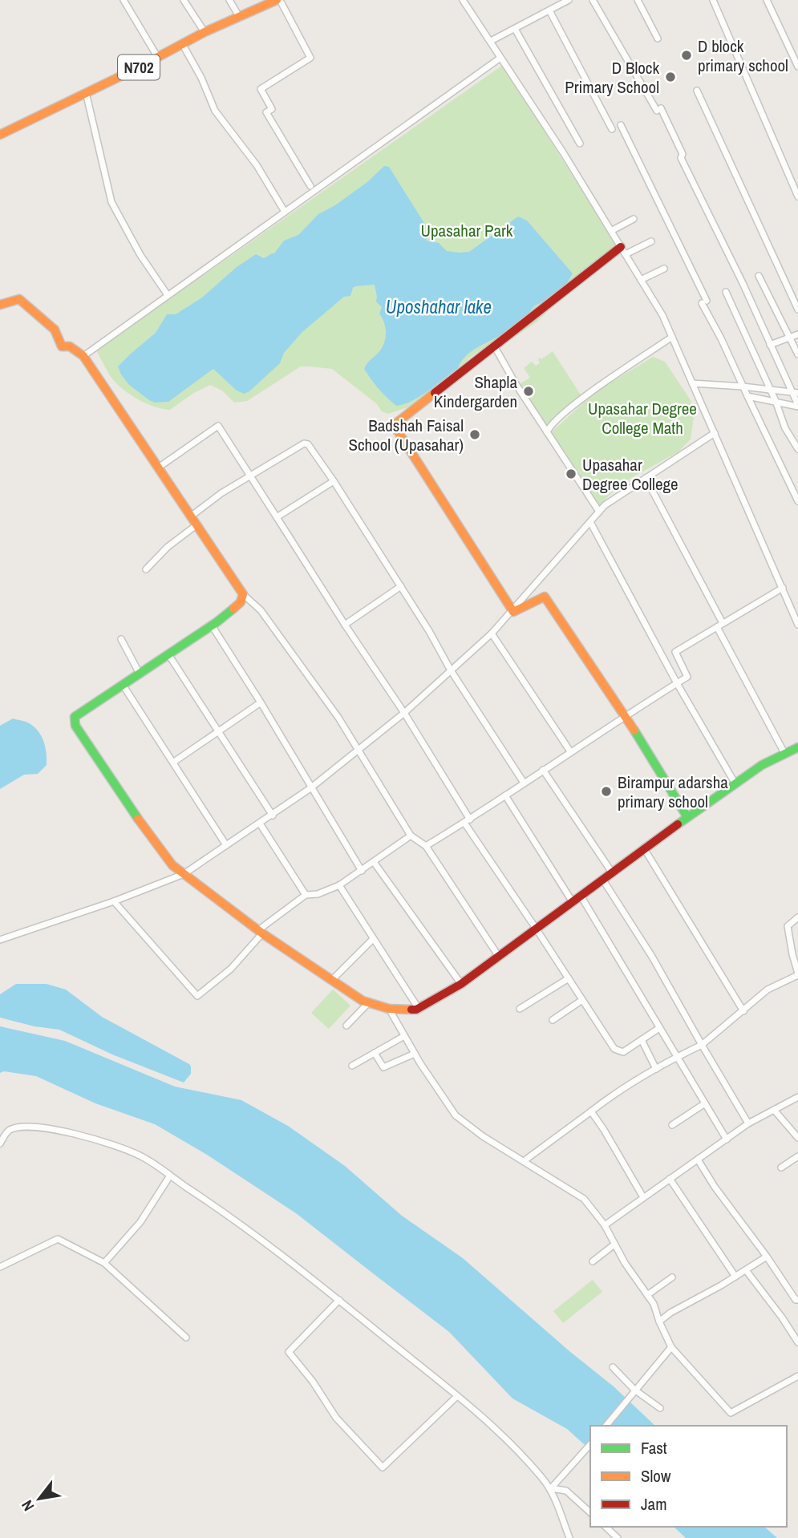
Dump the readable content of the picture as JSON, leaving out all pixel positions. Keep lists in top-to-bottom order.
{
  "streets": {
    "main road": ["N702"]
  },
  "water": ["Uposhahar lake"],
  "parks": ["Upasahar Park", "Upasahar Degree College Math"],
  "places": [
    "D block primary school",
    "D Block Primary School",
    "Shapla Kindergarden",
    "Badshah Faisal School (Upasahar)",
    "Upasahar Degree College",
    "Birampur adarsha primary school"
  ],
  "legend": ["Fast", "Slow", "Jam"],
  "north": "bottom left"
}
